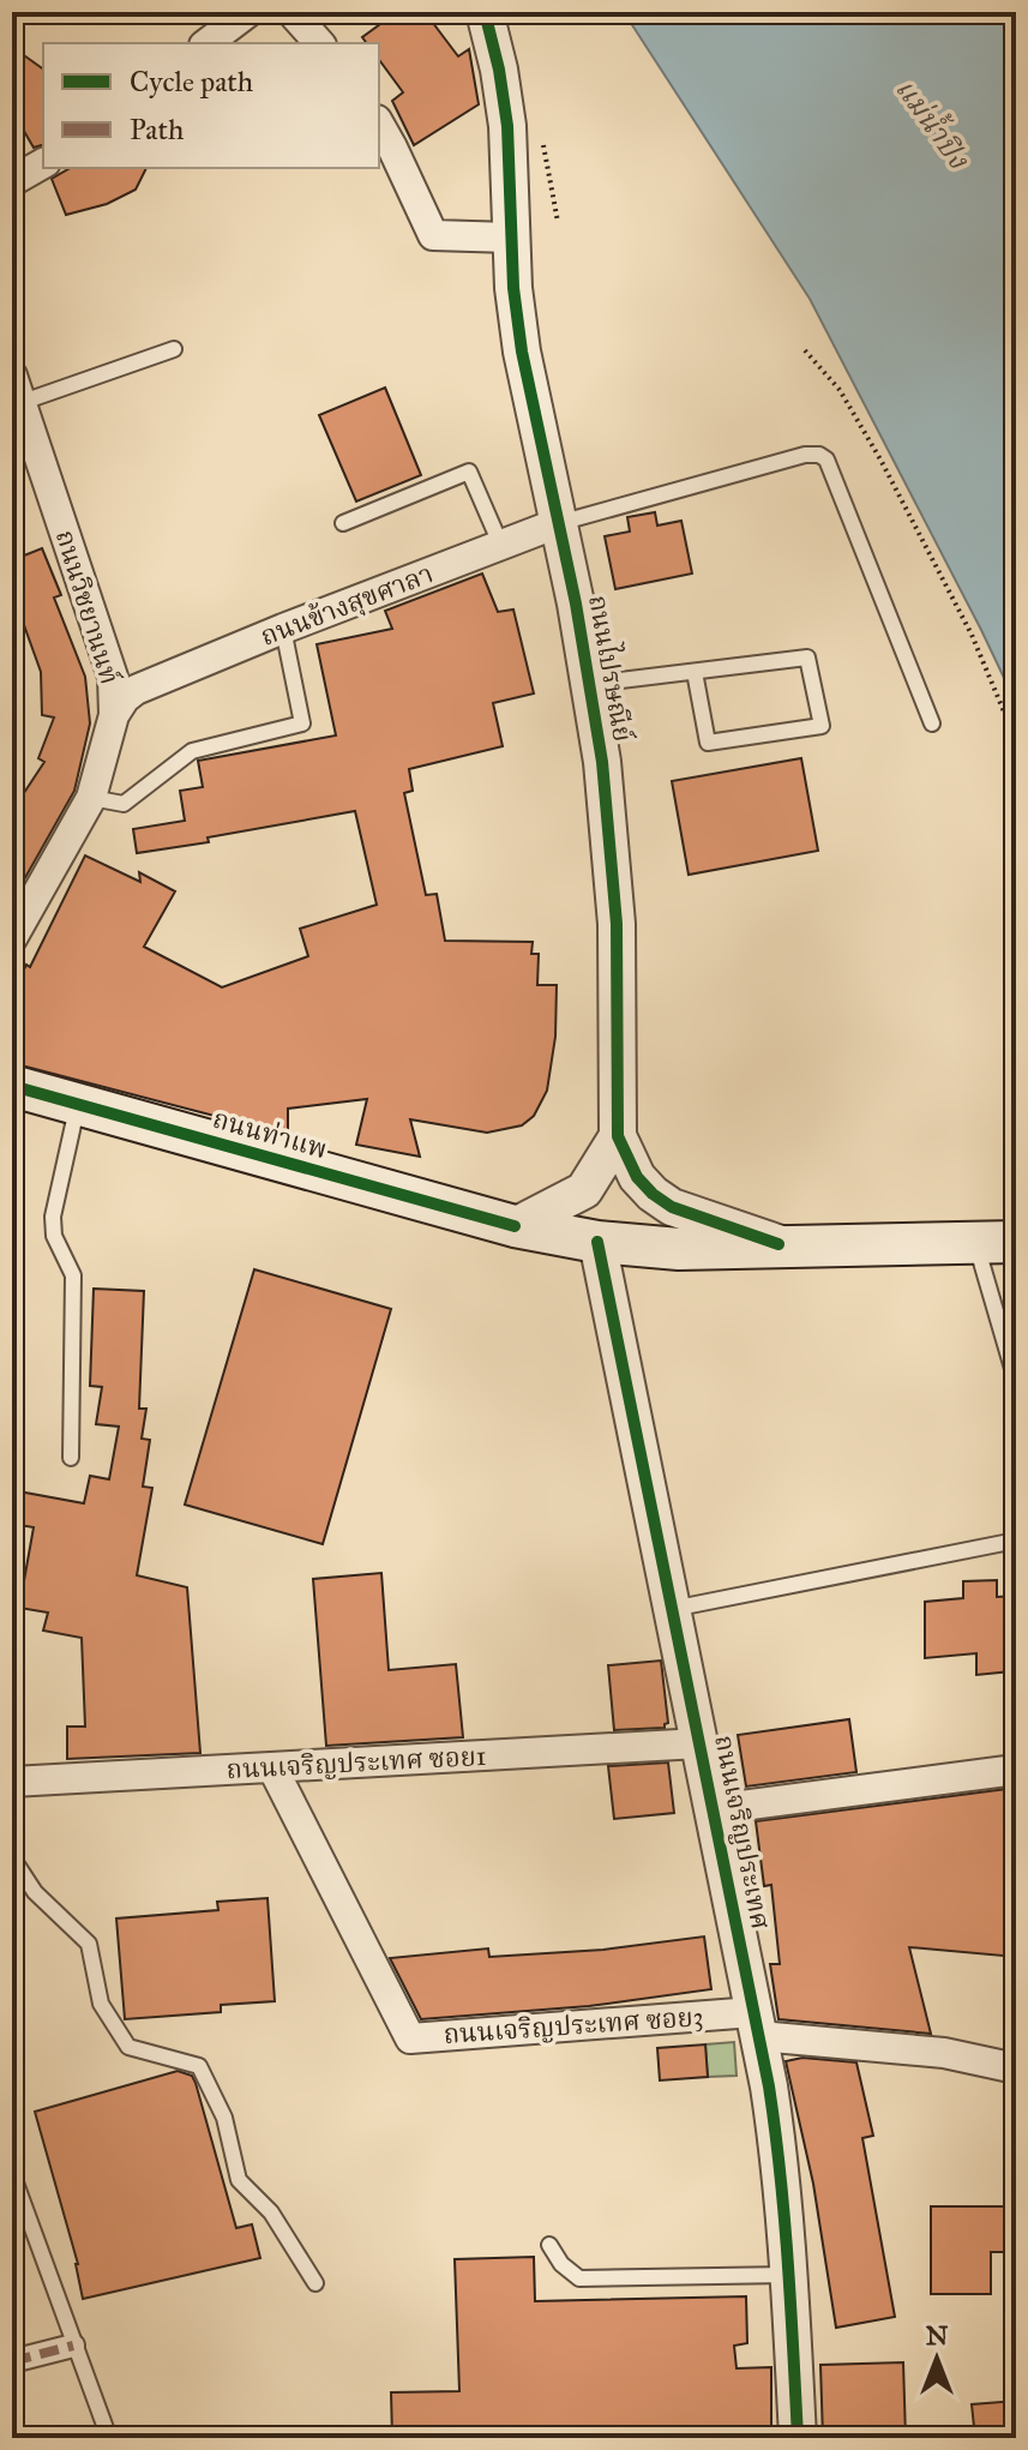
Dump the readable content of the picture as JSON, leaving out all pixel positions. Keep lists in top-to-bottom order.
{
  "streets": {
    "main road": ["ถนนท่าแพ"],
    "street": [
      "ถนนข้างสุขศาลา",
      "ถนนวิชยานนท์",
      "ถนนไปรษณีย์",
      "ถนนเจริญประเทศ ซอย1",
      "ถนนเจริญประเทศ",
      "ถนนเจริญประเทศ ซอย3"
    ]
  },
  "crossings": [
    ["ถนนข้างสุขศาลา", "ถนนวิชยานนท์"],
    ["ถนนข้างสุขศาลา", "ถนนไปรษณีย์"],
    ["ถนนไปรษณีย์", "ถนนท่าแพ"],
    ["ถนนท่าแพ", "ถนนเจริญประเทศ"],
    ["ถนนเจริญประเทศ ซอย1", "ถนนเจริญประเทศ"],
    ["ถนนเจริญประเทศ ซอย1", "ถนนเจริญประเทศ ซอย3"],
    ["ถนนเจริญประเทศ", "ถนนเจริญประเทศ ซอย3"]
  ],
  "water": ["แม่น้ำปิง"],
  "legend": ["Cycle path", "Path"],
  "north": "top"
}
